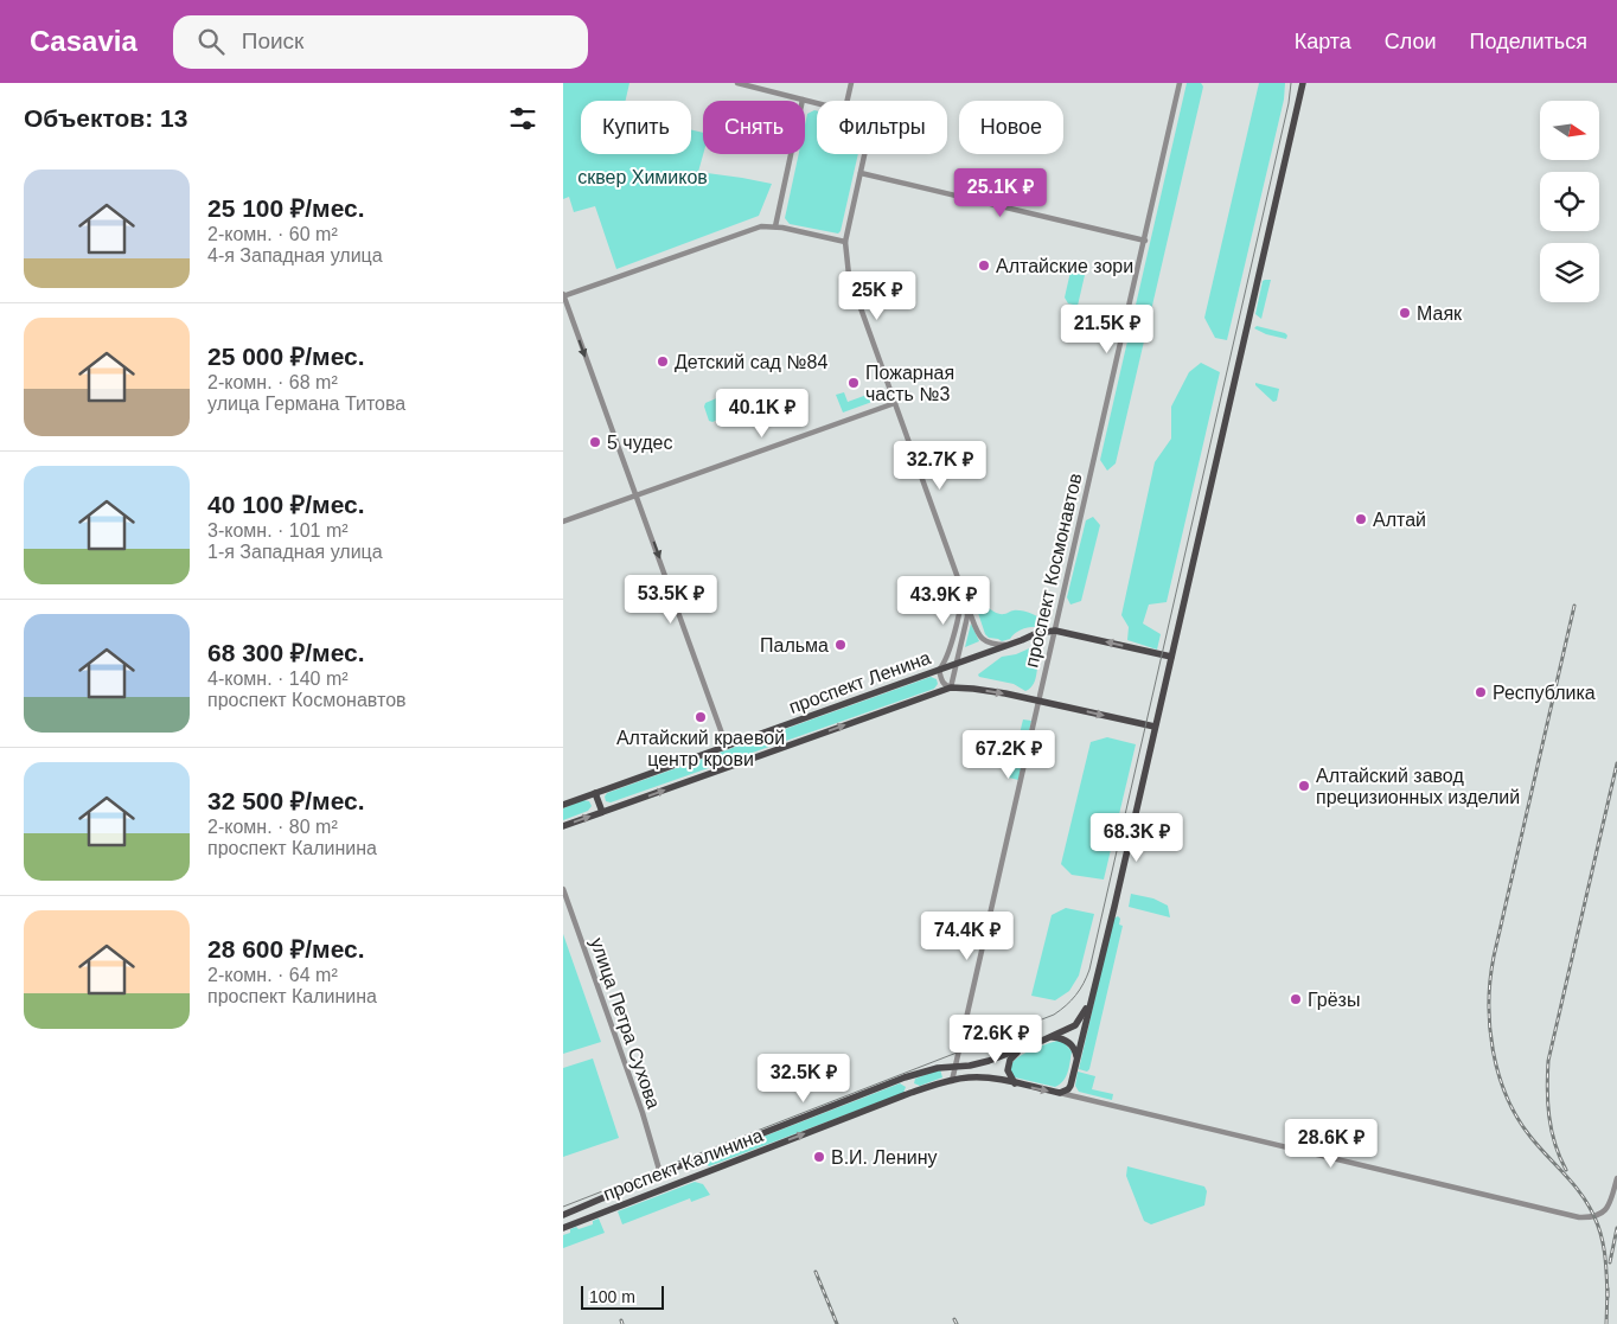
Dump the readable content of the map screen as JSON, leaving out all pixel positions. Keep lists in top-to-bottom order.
{
  "streets": {
    "main road": ["проспект Ленина", "проспект Калинина"],
    "street": ["проспект Космонавтов", "улица Петра Сухова"]
  },
  "crossings": [
    ["проспект Космонавтов", "проспект Ленина"],
    ["проспект Космонавтов", "проспект Калинина"],
    ["улица Петра Сухова", "проспект Калинина"]
  ],
  "parks": ["сквер Химиков"],
  "places": [
    "Алтайские зори",
    "Маяк",
    "Детский сад №84",
    "Пожарная часть №3",
    "5 чудес",
    "Алтай",
    "Пальма",
    "Республика",
    "Алтайский краевой центр крови",
    "Алтайский завод прецизионных изделий",
    "Грёзы",
    "В.И. Ленину"
  ],
  "scale_bar": "100 m",
  "north": "right",
  "page": {
    "header": "Casavia",
    "search": "Поиск",
    "nav": ["Карта", "Слои", "Поделиться"],
    "heading": "Объектов: 13",
    "chip": [
      "Купить",
      "Снять",
      "Фильтры",
      "Новое"
    ],
    "list": [
      {
        "name": "25 100 ₽/мес.",
        "note": "2-комн. · 60 m² · 4-я Западная улица"
      },
      {
        "name": "25 000 ₽/мес.",
        "note": "2-комн. · 68 m² · улица Германа Титова"
      },
      {
        "name": "40 100 ₽/мес.",
        "note": "3-комн. · 101 m² · 1-я Западная улица"
      },
      {
        "name": "68 300 ₽/мес.",
        "note": "4-комн. · 140 m² · проспект Космонавтов"
      },
      {
        "name": "32 500 ₽/мес.",
        "note": "2-комн. · 80 m² · проспект Калинина"
      },
      {
        "name": "28 600 ₽/мес.",
        "note": "2-комн. · 64 m² · проспект Калинина"
      }
    ],
    "price": [
      "25.1K ₽",
      "25K ₽",
      "21.5K ₽",
      "40.1K ₽",
      "32.7K ₽",
      "53.5K ₽",
      "43.9K ₽",
      "67.2K ₽",
      "68.3K ₽",
      "74.4K ₽",
      "72.6K ₽",
      "32.5K ₽",
      "28.6K ₽"
    ],
    "scale": "100 m"
  }
}
